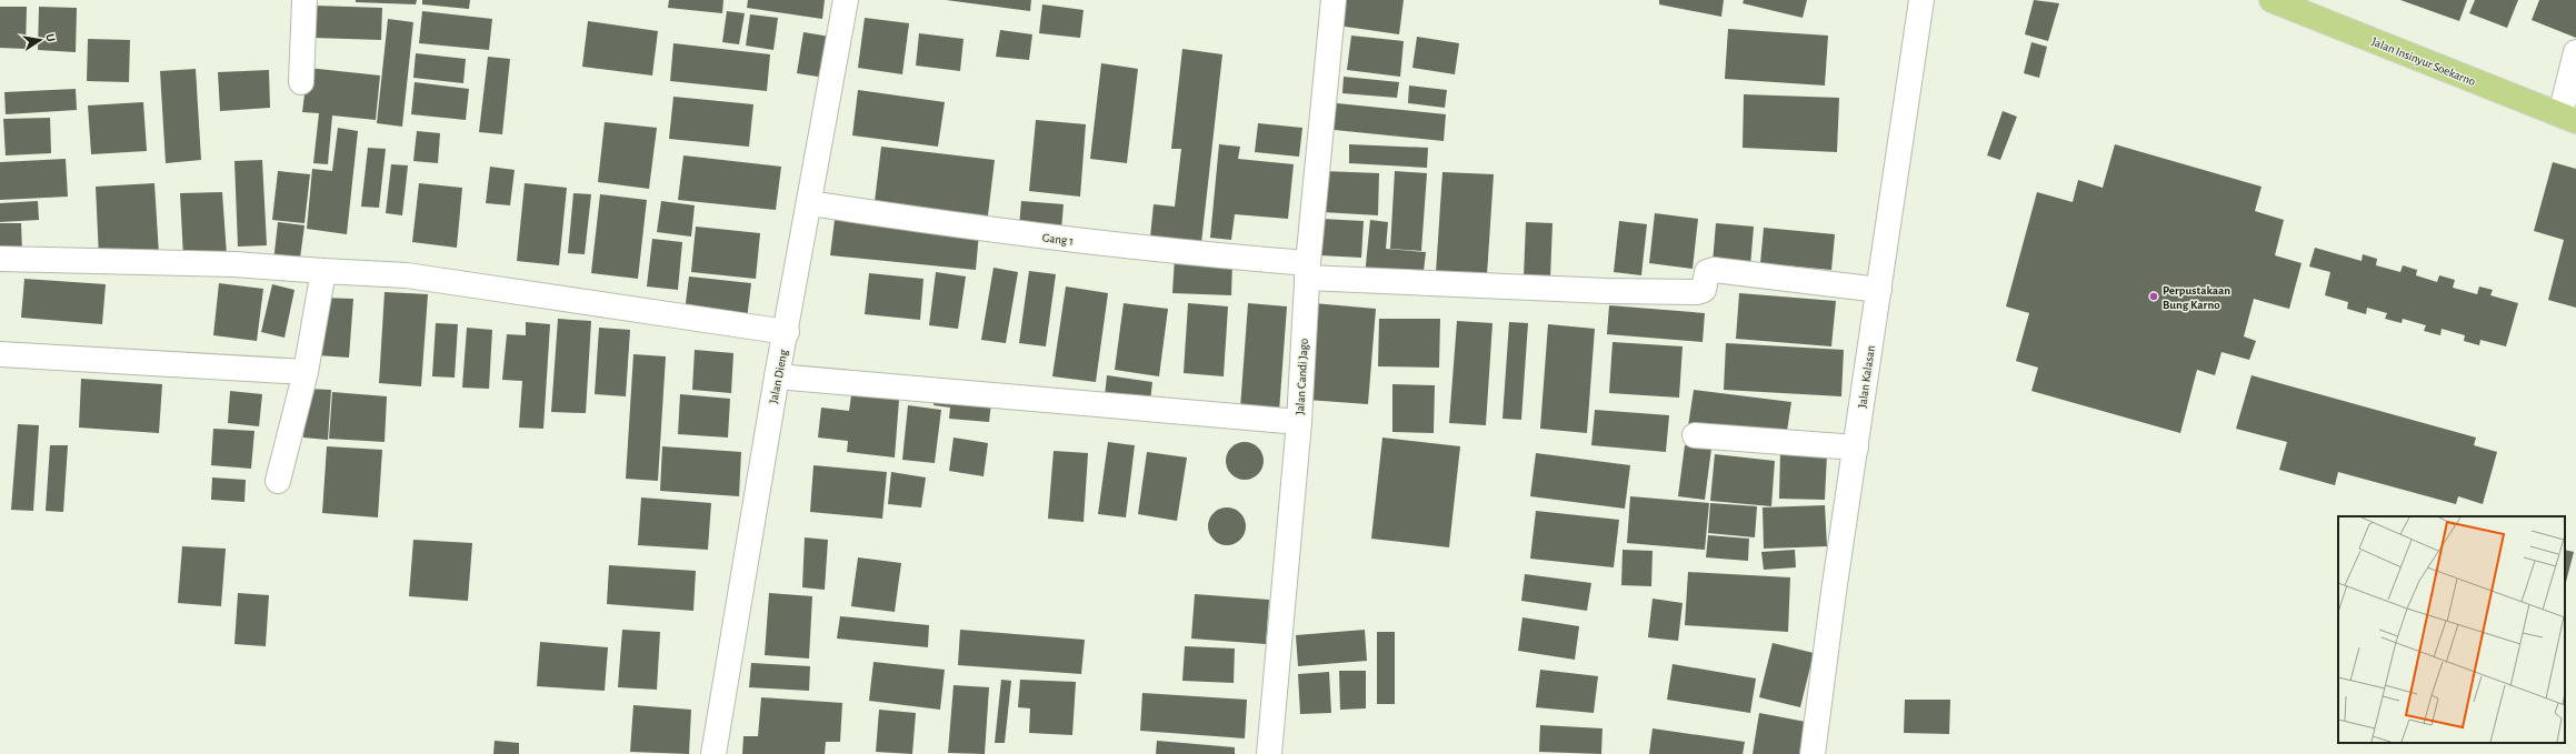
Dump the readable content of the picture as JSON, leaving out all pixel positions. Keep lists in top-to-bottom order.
{
  "streets": {
    "main road": ["Jalan Insinyur Soekarno"],
    "street": [
      "Gang 1",
      "Jalan Dieng",
      "Jalan Candi Jago",
      "Jalan Kalasan"
    ]
  },
  "crossings": [
    ["Gang 1", "Jalan Dieng"],
    ["Gang 1", "Jalan Candi Jago"],
    ["Gang 1", "Jalan Kalasan"]
  ],
  "places": ["Perpustakaan Bung Karno"],
  "north": "right"
}
